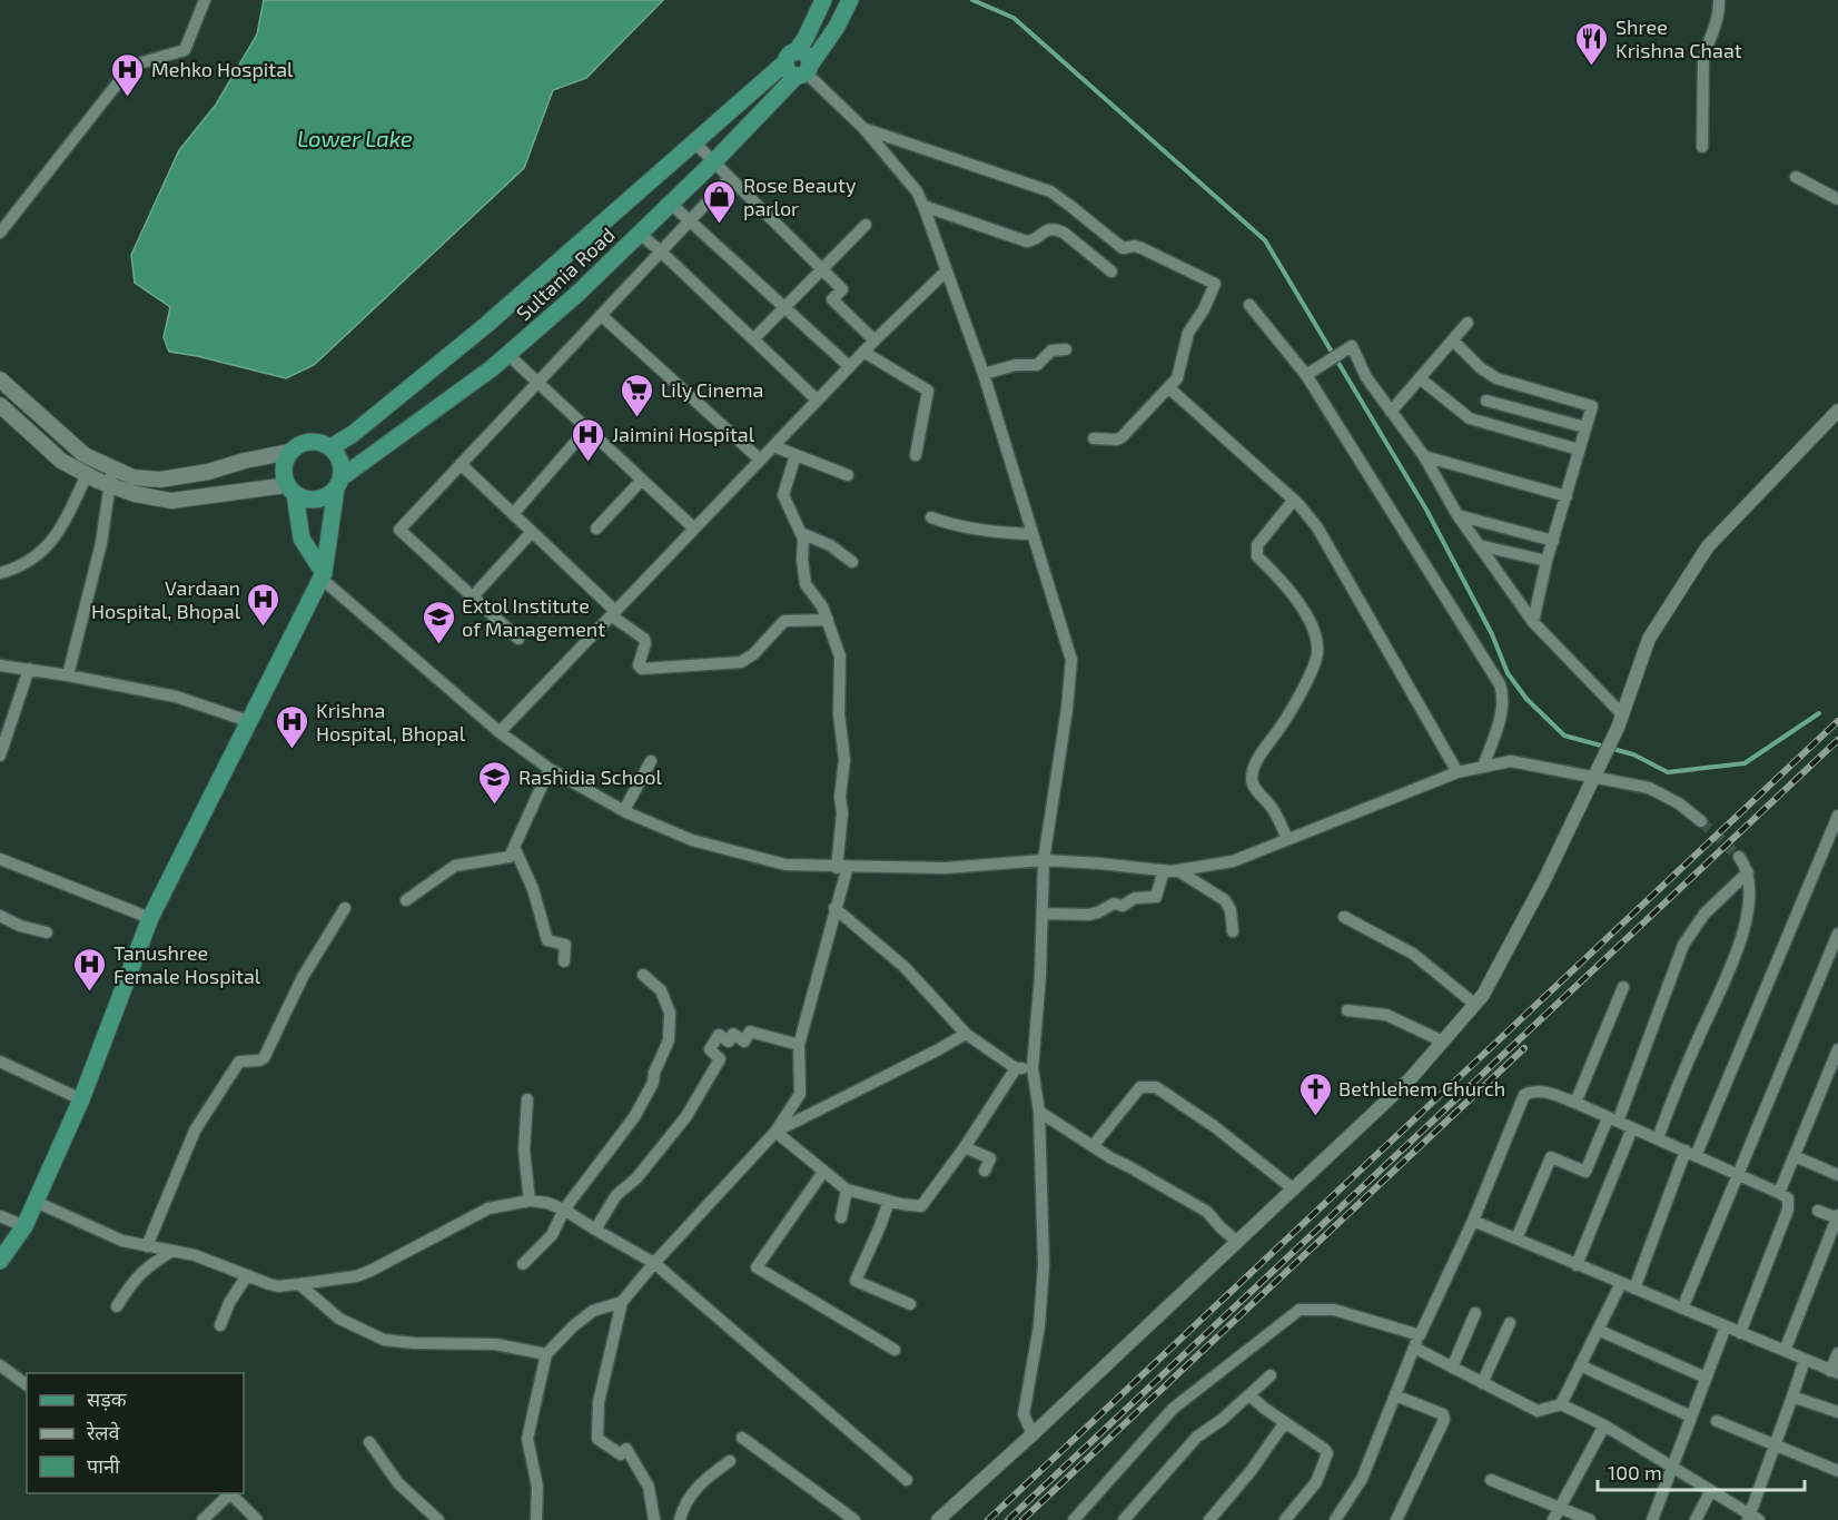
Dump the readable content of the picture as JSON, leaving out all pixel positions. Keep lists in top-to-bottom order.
{
  "streets": {
    "main road": ["Sultania Road"]
  },
  "water": ["Lower Lake"],
  "places": {
    "restaurant": ["Shree Krishna Chaat"],
    "hospital": [
      "Mehko Hospital",
      "Jaimini Hospital",
      "Vardaan Hospital, Bhopal",
      "Krishna Hospital, Bhopal",
      "Tanushree Female Hospital"
    ],
    "shop": ["Rose Beauty parlor"],
    "supermarket": ["Lily Cinema"],
    "school or university": ["Extol Institute of Management", "Rashidia School"],
    "church": ["Bethlehem Church"]
  },
  "legend": ["सड़क", "रेलवे", "पानी"],
  "scale_bar": "100 m"
}
